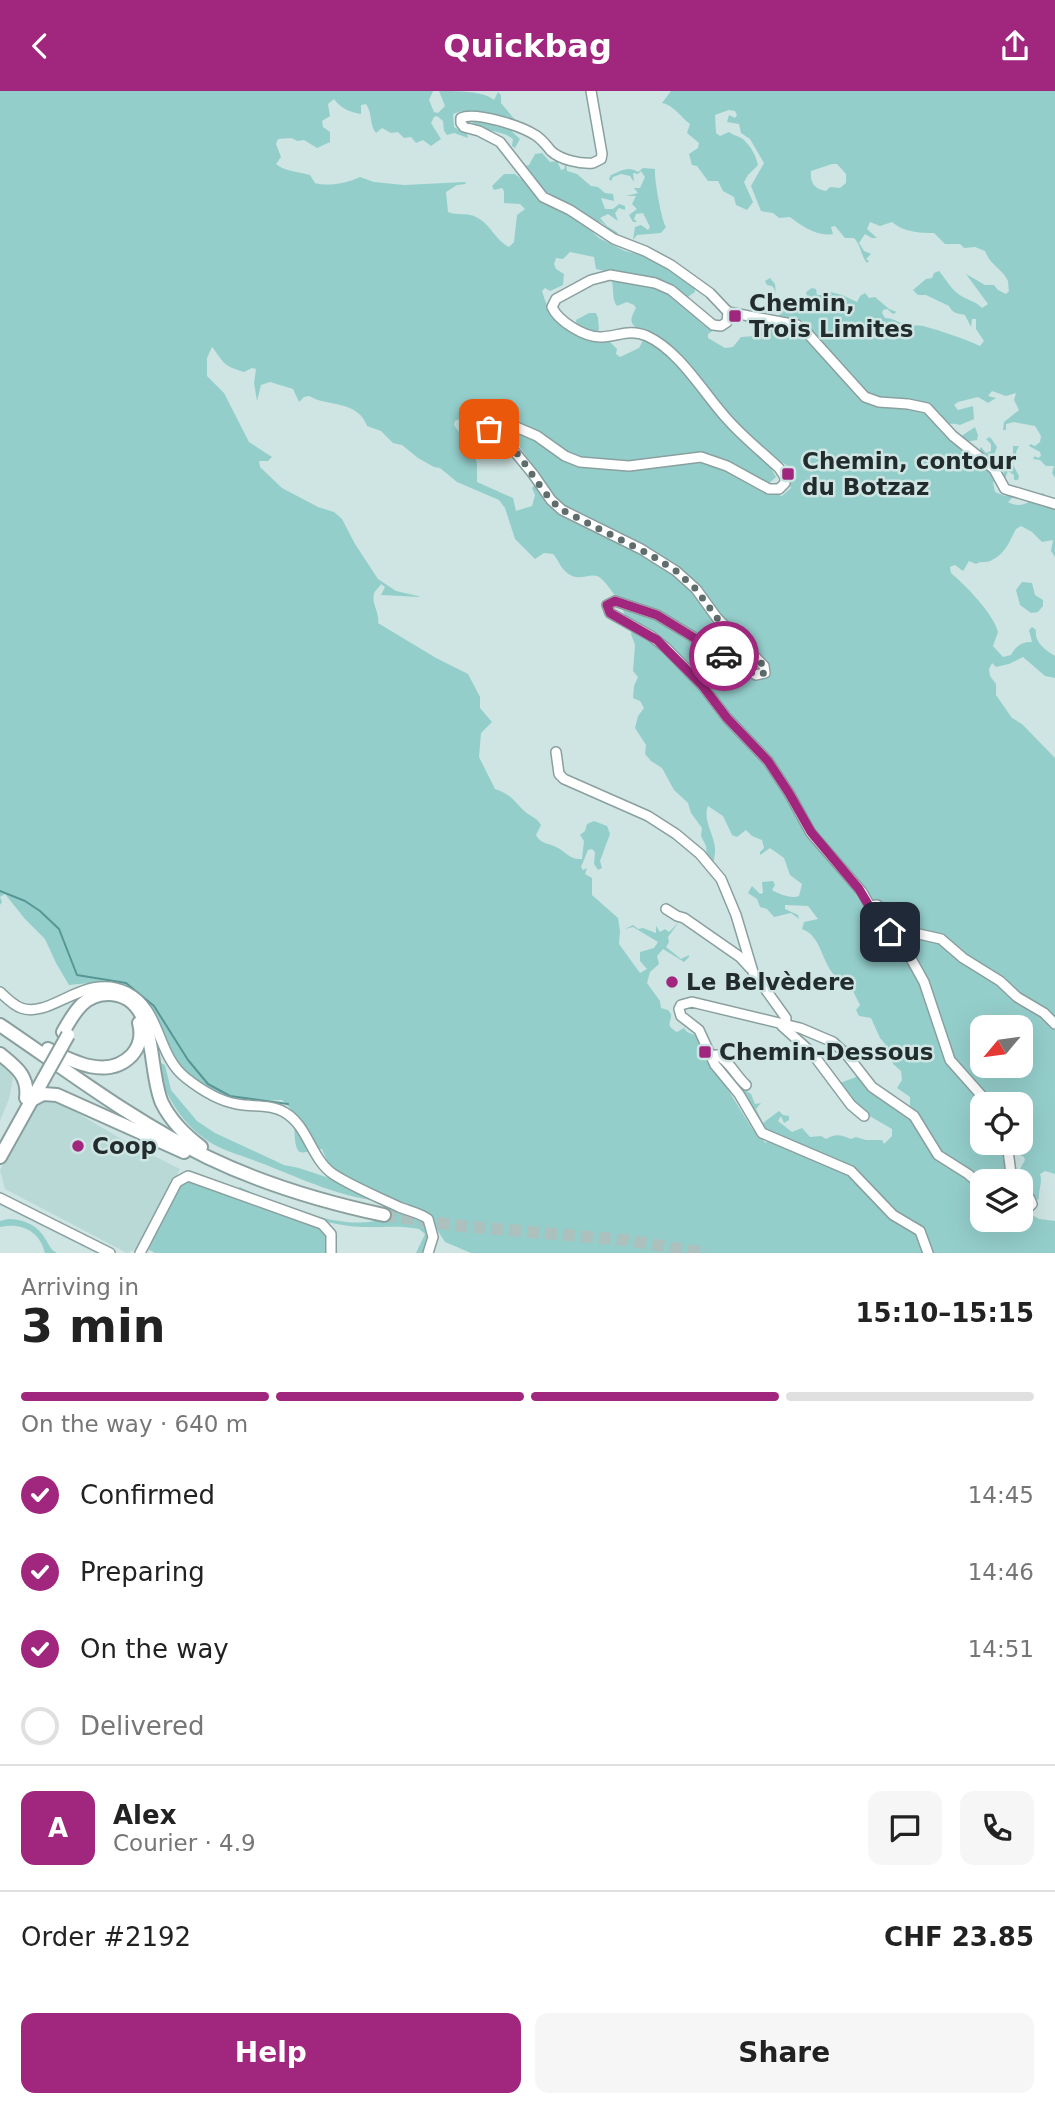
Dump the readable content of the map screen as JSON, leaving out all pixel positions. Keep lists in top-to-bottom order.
{
  "places": {
    "transit": ["Chemin, Trois Limites", "Chemin, contour du Botzaz", "Chemin-Dessous"],
    "other": ["Le Belvèdere", "Coop"]
  },
  "north": "bottom left",
  "page": {
    "header": "Quickbag",
    "heading": ["3 min", "Arriving in", "15:10–15:15"],
    "panel": [
      "Alex",
      "Courier · 4.9",
      "Order #2192",
      "CHF 23.85"
    ],
    "bar": "On the way · 640 m",
    "list": [
      ["Confirmed", "14:45"],
      ["Preparing", "14:46"],
      ["On the way", "14:51"],
      "Delivered"
    ],
    "round": "A",
    "buttons": ["Help", "Share"]
  }
}
